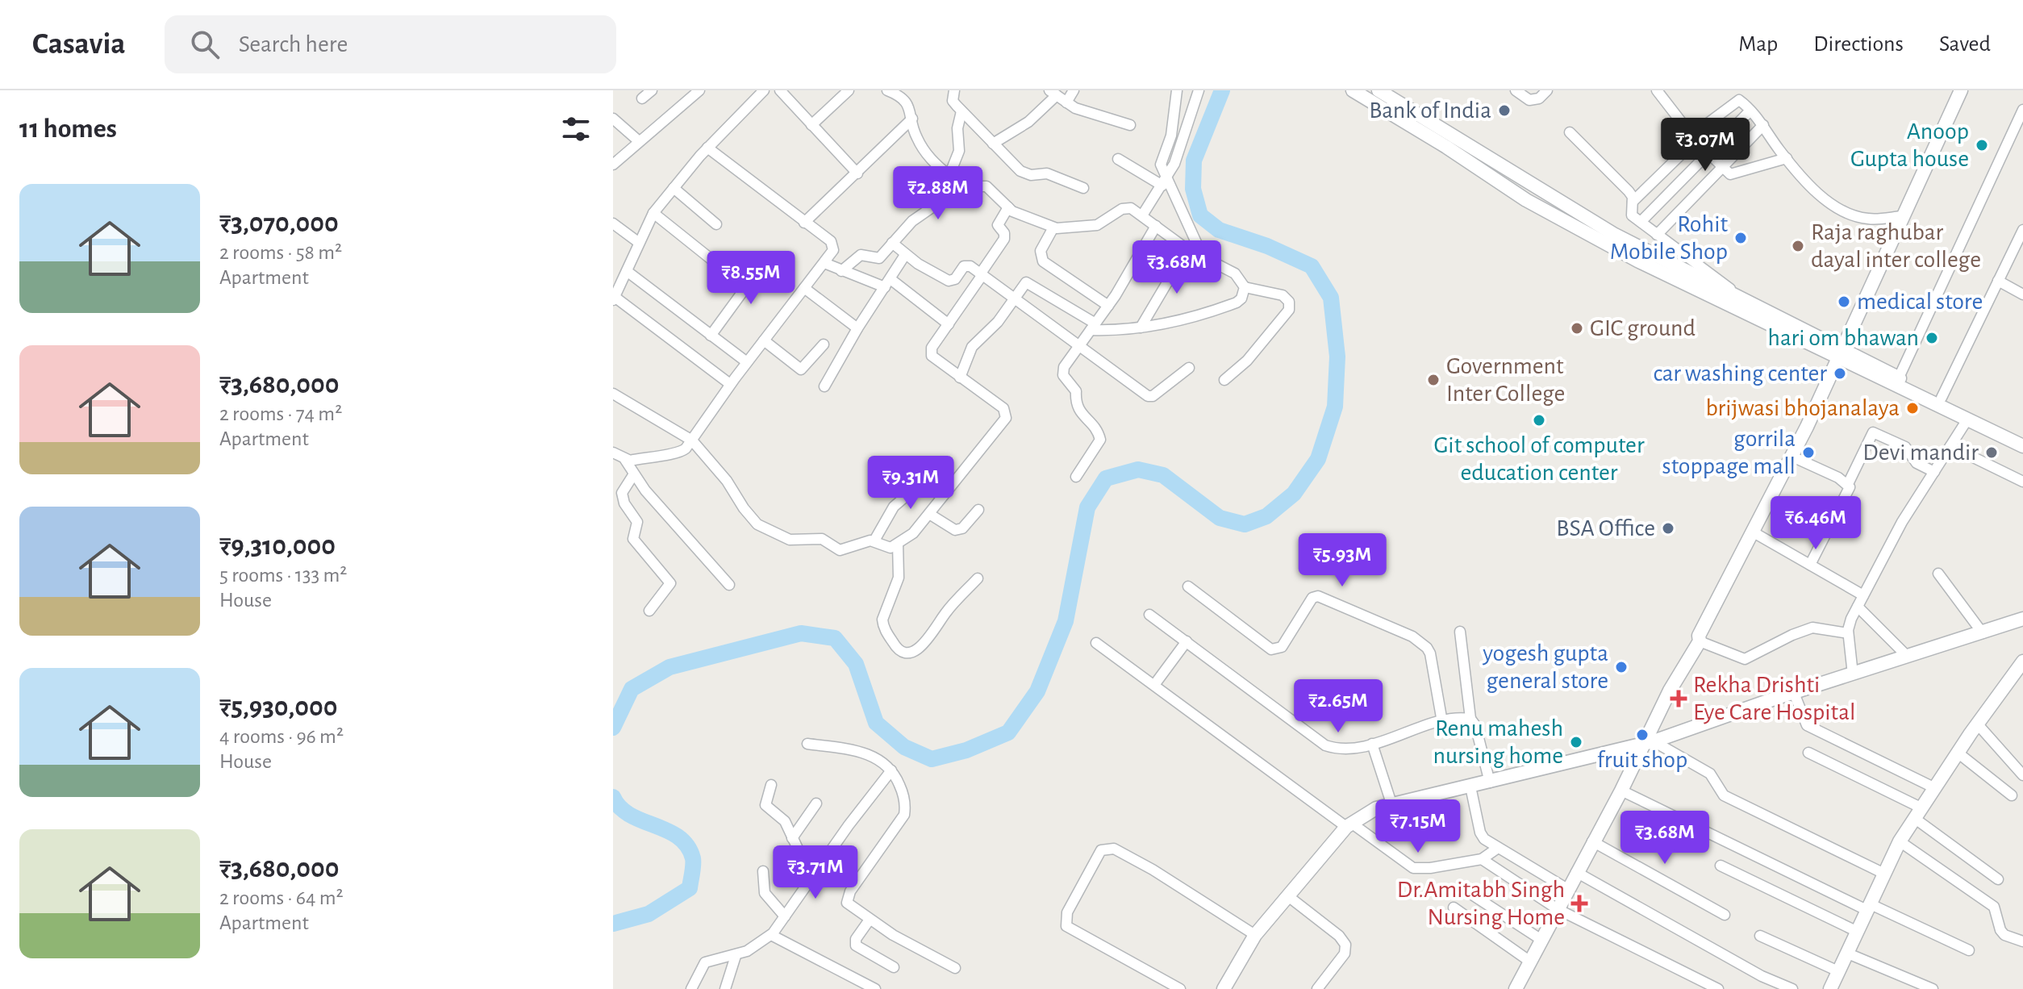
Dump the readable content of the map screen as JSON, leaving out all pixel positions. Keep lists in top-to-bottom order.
{
  "places": {
    "other": [
      "Bank of India",
      "Anoop Gupta house",
      "Rohit Mobile Shop",
      "Raja raghubar dayal inter college",
      "medical store",
      "GIC ground",
      "hari om bhawan",
      "car washing center",
      "Government Inter College",
      "brijwasi bhojanalaya",
      "Git school of computer education center",
      "gorrila stoppage mall",
      "Devi mandir",
      "BSA Office",
      "yogesh gupta general store",
      "fruit shop",
      "Renu mahesh nursing home"
    ],
    "health": ["Rekha Drishti Eye Care Hospital", "Dr.Amitabh Singh Nursing Home"]
  },
  "page": {
    "header": "Casavia",
    "search": "Search here",
    "nav": ["Map", "Directions", "Saved"],
    "heading": "11 homes",
    "price": [
      "₹3.07M",
      "₹2.88M",
      "₹3.68M",
      "₹8.55M",
      "₹9.31M",
      "₹6.46M",
      "₹5.93M",
      "₹2.65M",
      "₹7.15M",
      "₹3.68M",
      "₹3.71M"
    ],
    "list": [
      {
        "name": "₹3,070,000",
        "note": "2 rooms · 58 m² · Apartment"
      },
      {
        "name": "₹3,680,000",
        "note": "2 rooms · 74 m² · Apartment"
      },
      {
        "name": "₹9,310,000",
        "note": "5 rooms · 133 m² · House"
      },
      {
        "name": "₹5,930,000",
        "note": "4 rooms · 96 m² · House"
      },
      {
        "name": "₹3,680,000",
        "note": "2 rooms · 64 m² · Apartment"
      }
    ]
  }
}
